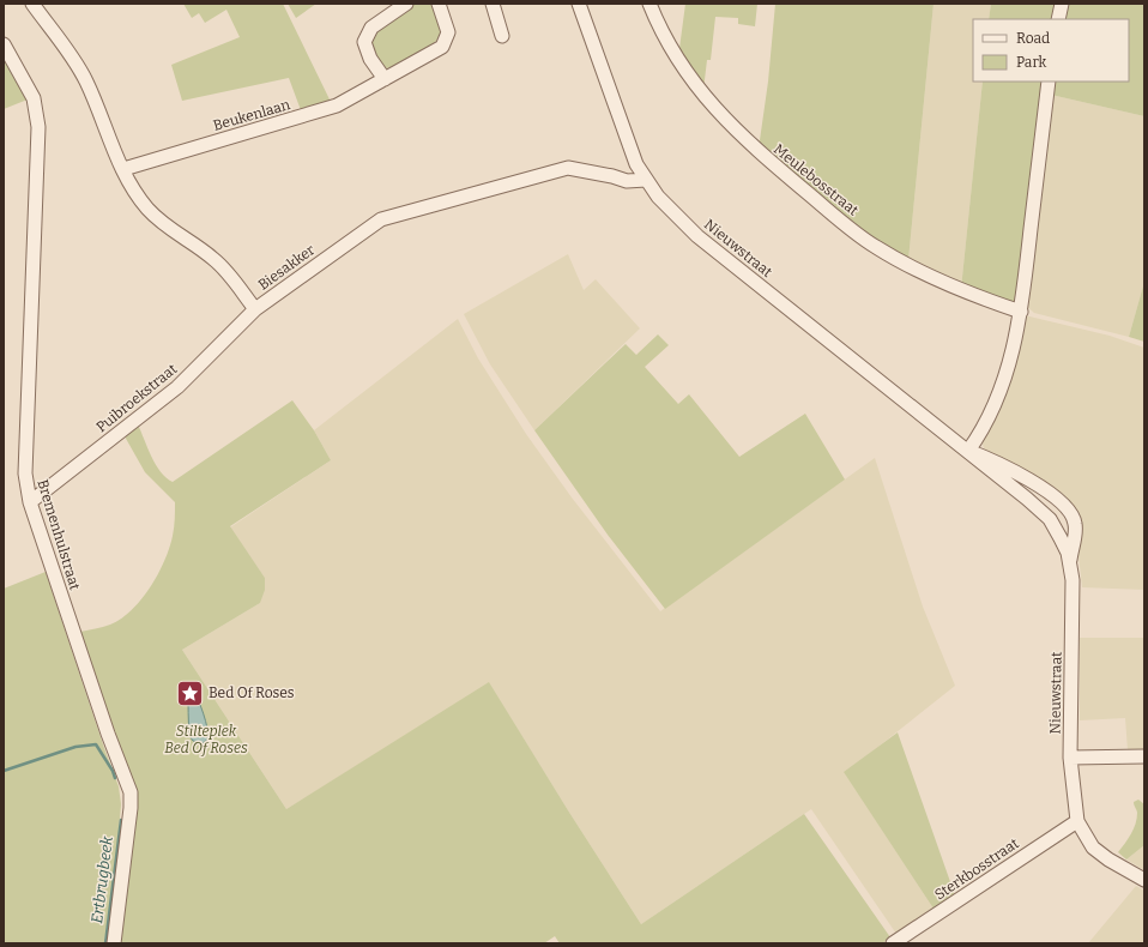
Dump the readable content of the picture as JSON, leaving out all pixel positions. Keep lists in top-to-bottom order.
{
  "streets": {
    "street": [
      "Beukenlaan",
      "Meulebosstraat",
      "Nieuwstraat",
      "Biesakker",
      "Puibroekstraat",
      "Bremenhulstraat",
      "Sterkbosstraat"
    ]
  },
  "crossings": [
    ["Beukenlaan", "Biesakker"],
    ["Nieuwstraat", "Biesakker"],
    ["Nieuwstraat", "Sterkbosstraat"],
    ["Biesakker", "Puibroekstraat"],
    ["Puibroekstraat", "Bremenhulstraat"]
  ],
  "water": ["Ertbrugbeek"],
  "parks": ["Stilteplek Bed Of Roses"],
  "places": {
    "place": ["Bed Of Roses"]
  },
  "legend": ["Road", "Park"]
}
